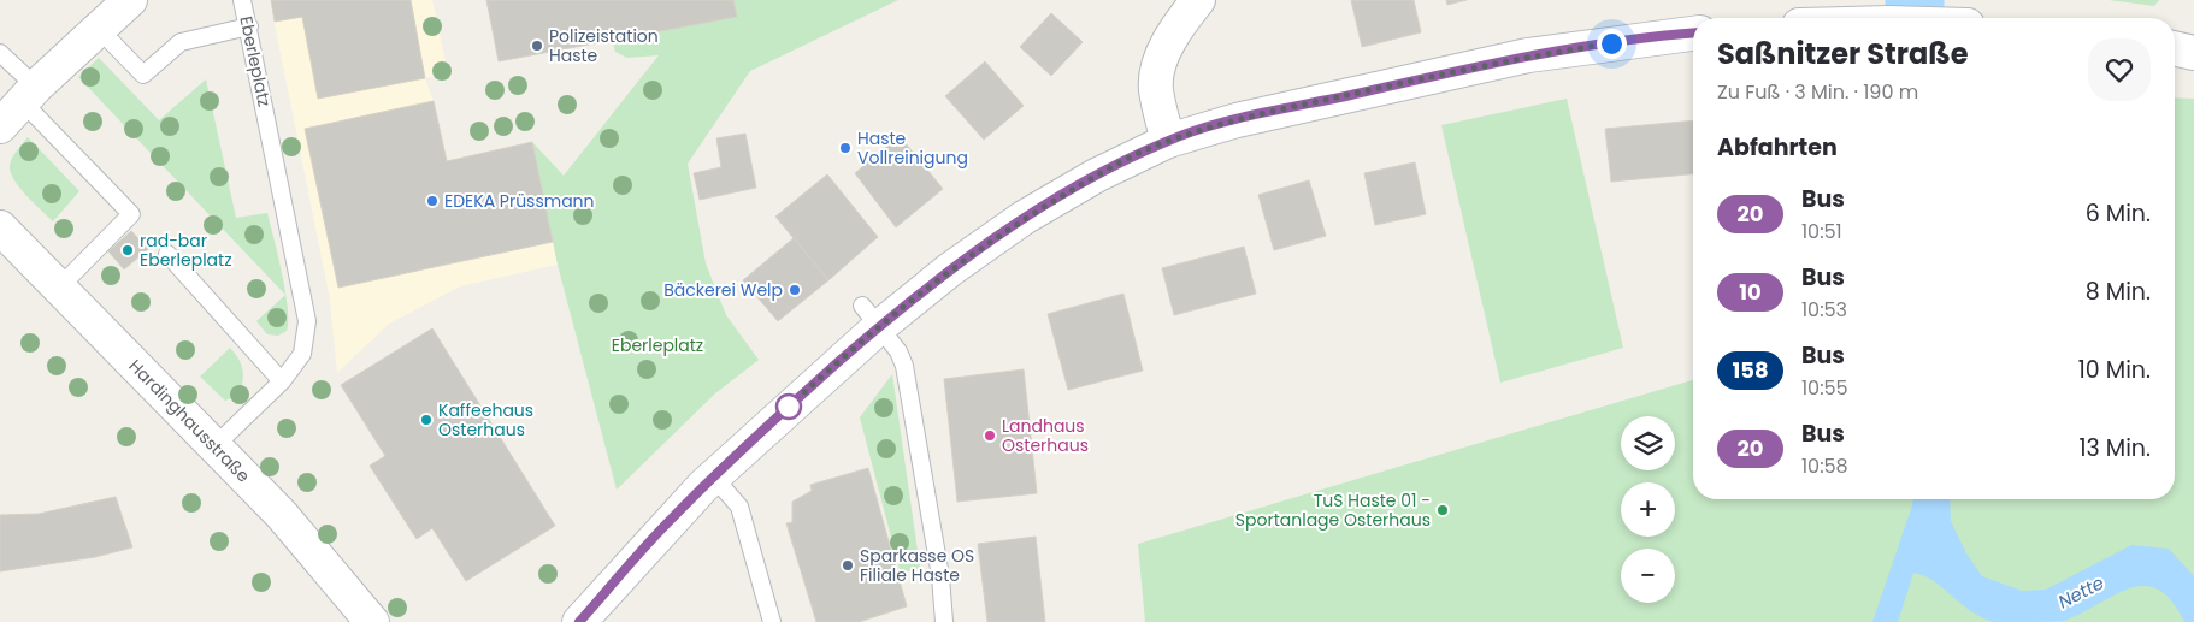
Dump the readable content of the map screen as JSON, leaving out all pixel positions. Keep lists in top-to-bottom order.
{
  "streets": {
    "street": ["Hardinghausstraße"],
    "lane": ["Eberleplatz"]
  },
  "crossings": [
    ["Eberleplatz", "Hardinghausstraße"]
  ],
  "water": ["Nette"],
  "parks": ["Eberleplatz"],
  "places": [
    "Polizeistation Haste",
    "Haste Vollreinigung",
    "EDEKA Prüssmann",
    "rad-bar Eberleplatz",
    "Bäckerei Welp",
    "Kaffeehaus Osterhaus",
    "Landhaus Osterhaus",
    "TuS Haste 01 - Sportanlage Osterhaus",
    "Sparkasse OS Filiale Haste"
  ],
  "lines": ["bus line 20"],
  "page": {
    "heading": [
      ["Saßnitzer Straße", "Zu Fuß · 3 Min. · 190 m"],
      "Abfahrten"
    ],
    "list": [
      {
        "mark": "20",
        "name": "Bus",
        "note": "10:51",
        "value": "6 Min."
      },
      {
        "mark": "10",
        "name": "Bus",
        "note": "10:53",
        "value": "8 Min."
      },
      {
        "mark": "158",
        "name": "Bus",
        "note": "10:55",
        "value": "10 Min."
      },
      {
        "mark": "20",
        "name": "Bus",
        "note": "10:58",
        "value": "13 Min."
      }
    ],
    "map_buttons": ["+", "−"]
  }
}
